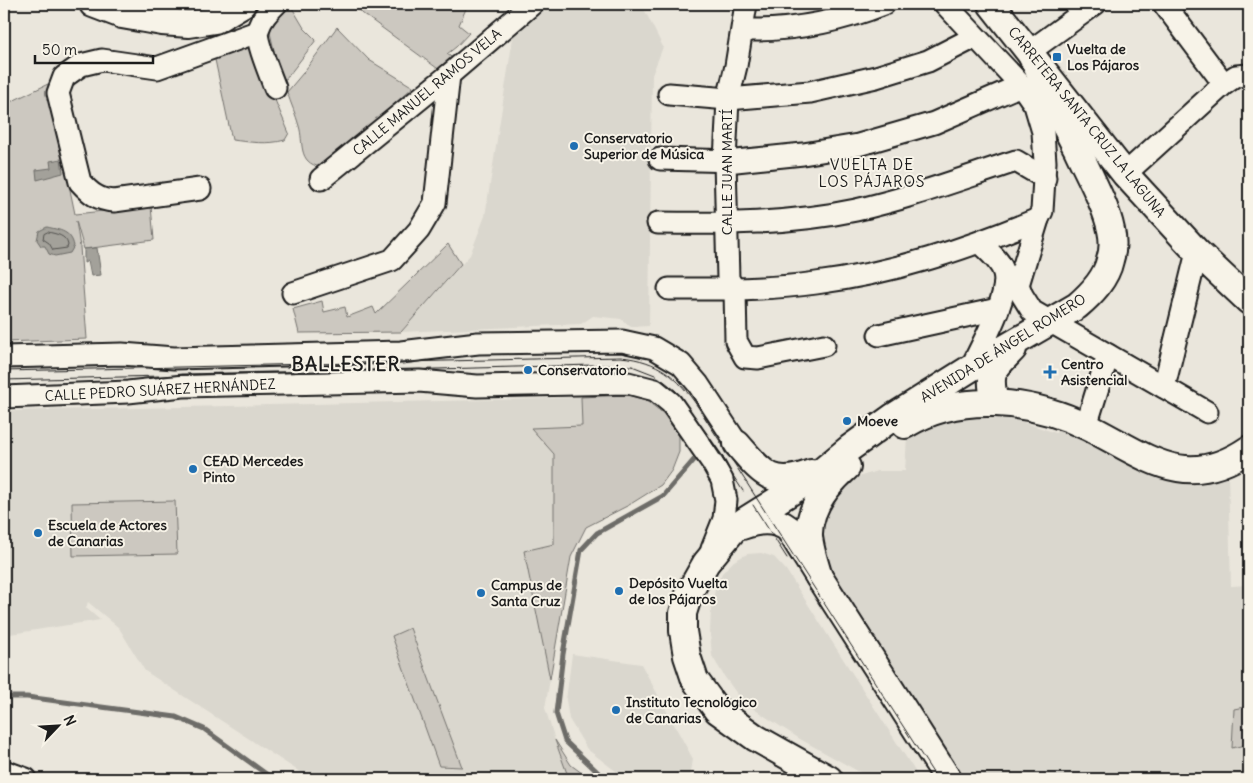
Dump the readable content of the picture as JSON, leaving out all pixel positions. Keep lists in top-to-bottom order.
{
  "streets": {
    "main road": ["CARRETERA SANTA CRUZ LA LAGUNA", "AVENIDA DE ÁNGEL ROMERO"],
    "street": ["CALLE MANUEL RAMOS VELA", "CALLE JUAN MARTÍ", "CALLE PEDRO SUÁREZ HERNÁNDEZ"]
  },
  "crossings": [
    ["CARRETERA SANTA CRUZ LA LAGUNA", "AVENIDA DE ÁNGEL ROMERO"],
    ["AVENIDA DE ÁNGEL ROMERO", "CALLE PEDRO SUÁREZ HERNÁNDEZ"]
  ],
  "districts": ["VUELTA DE LOS PÁJAROS", "BALLESTER"],
  "places": {
    "transit": ["Vuelta de Los Pájaros"],
    "other": [
      "Conservatorio Superior de Música",
      "Conservatorio",
      "Moeve",
      "CEAD Mercedes Pinto",
      "Escuela de Actores de Canarias",
      "Depósito Vuelta de los Pájaros",
      "Campus de Santa Cruz",
      "Instituto Tecnológico de Canarias"
    ],
    "health": ["Centro Asistencial"]
  },
  "scale_bar": "50 m",
  "north": "top right"
}
